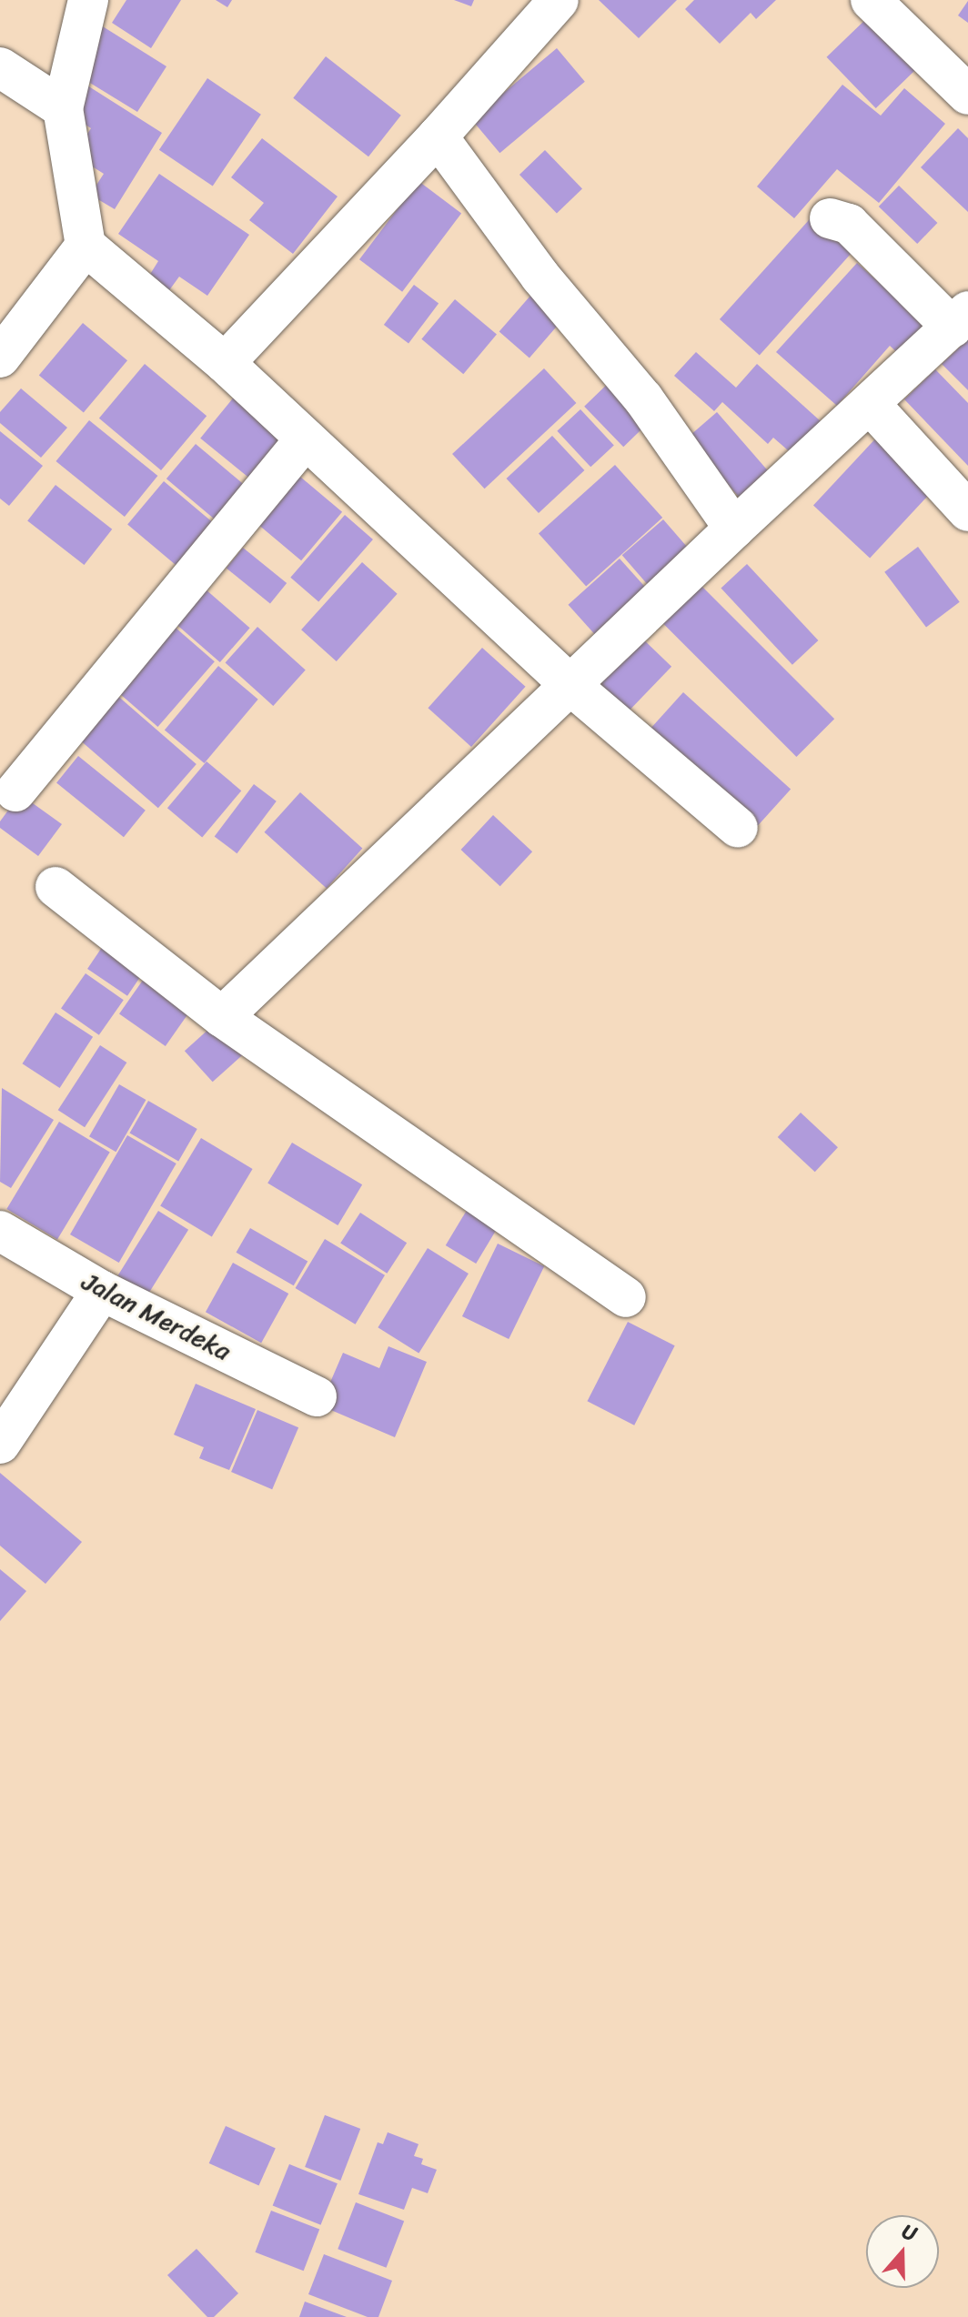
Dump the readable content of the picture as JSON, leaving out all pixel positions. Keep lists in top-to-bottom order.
{
  "streets": {
    "street": ["Jalan Merdeka"]
  },
  "north": "top"
}
